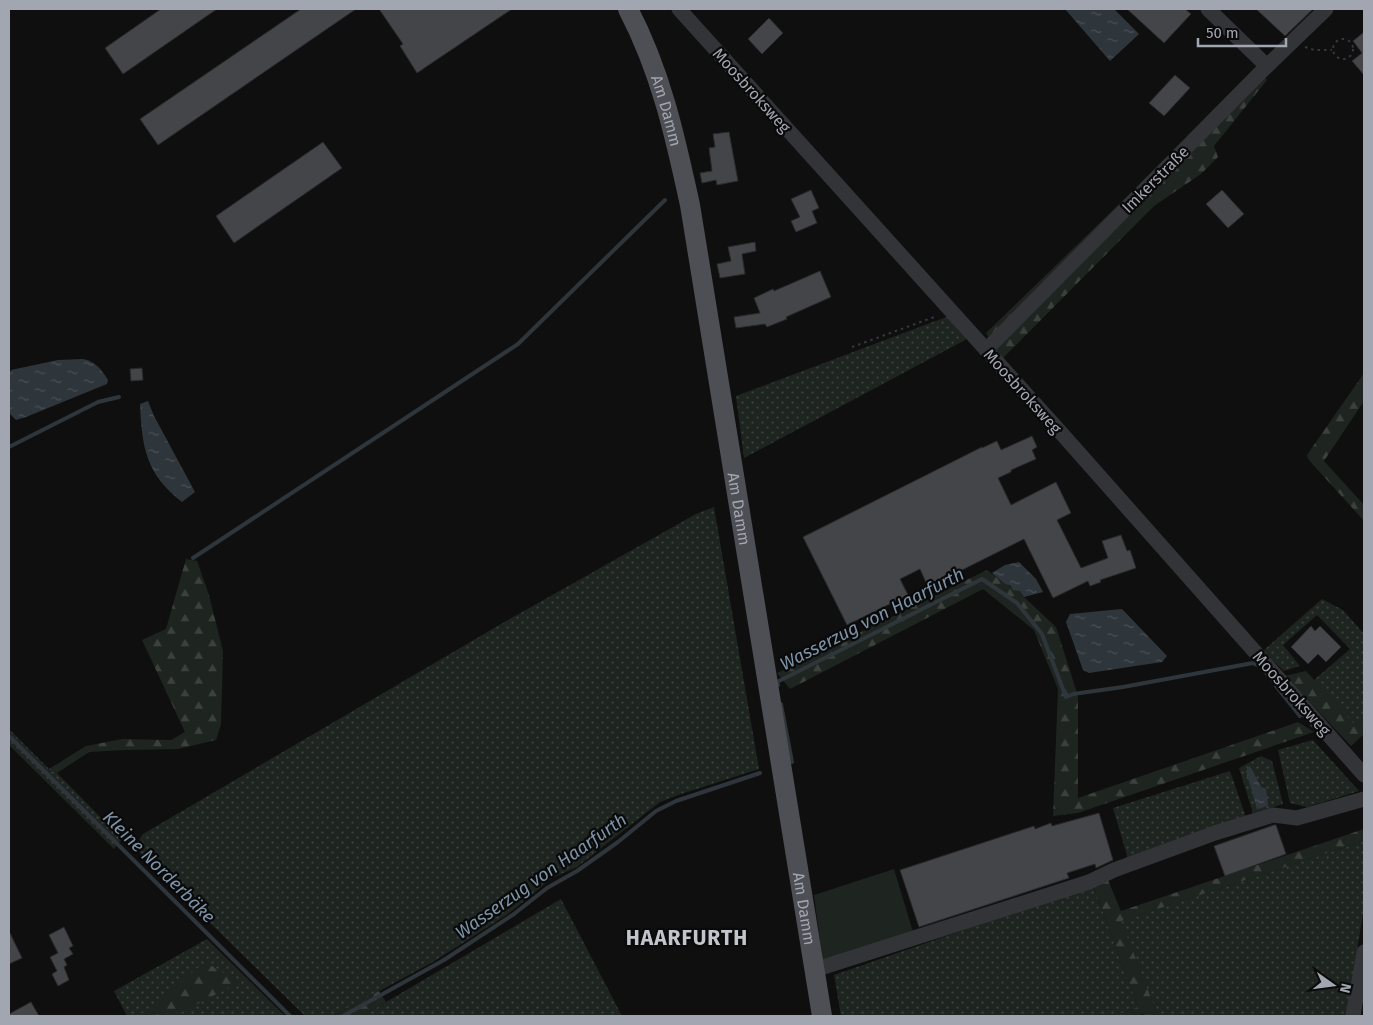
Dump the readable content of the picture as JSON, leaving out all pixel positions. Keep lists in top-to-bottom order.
{
  "streets": {
    "main road": ["Am Damm"],
    "street": ["Moosbroksweg", "Imkerstraße"]
  },
  "crossings": [
    ["Moosbroksweg", "Imkerstraße"]
  ],
  "districts": ["HAARFURTH"],
  "water": ["Wasserzug von Haarfurth", "Kleine Norderbäke"],
  "scale_bar": "50 m",
  "north": "right"
}
